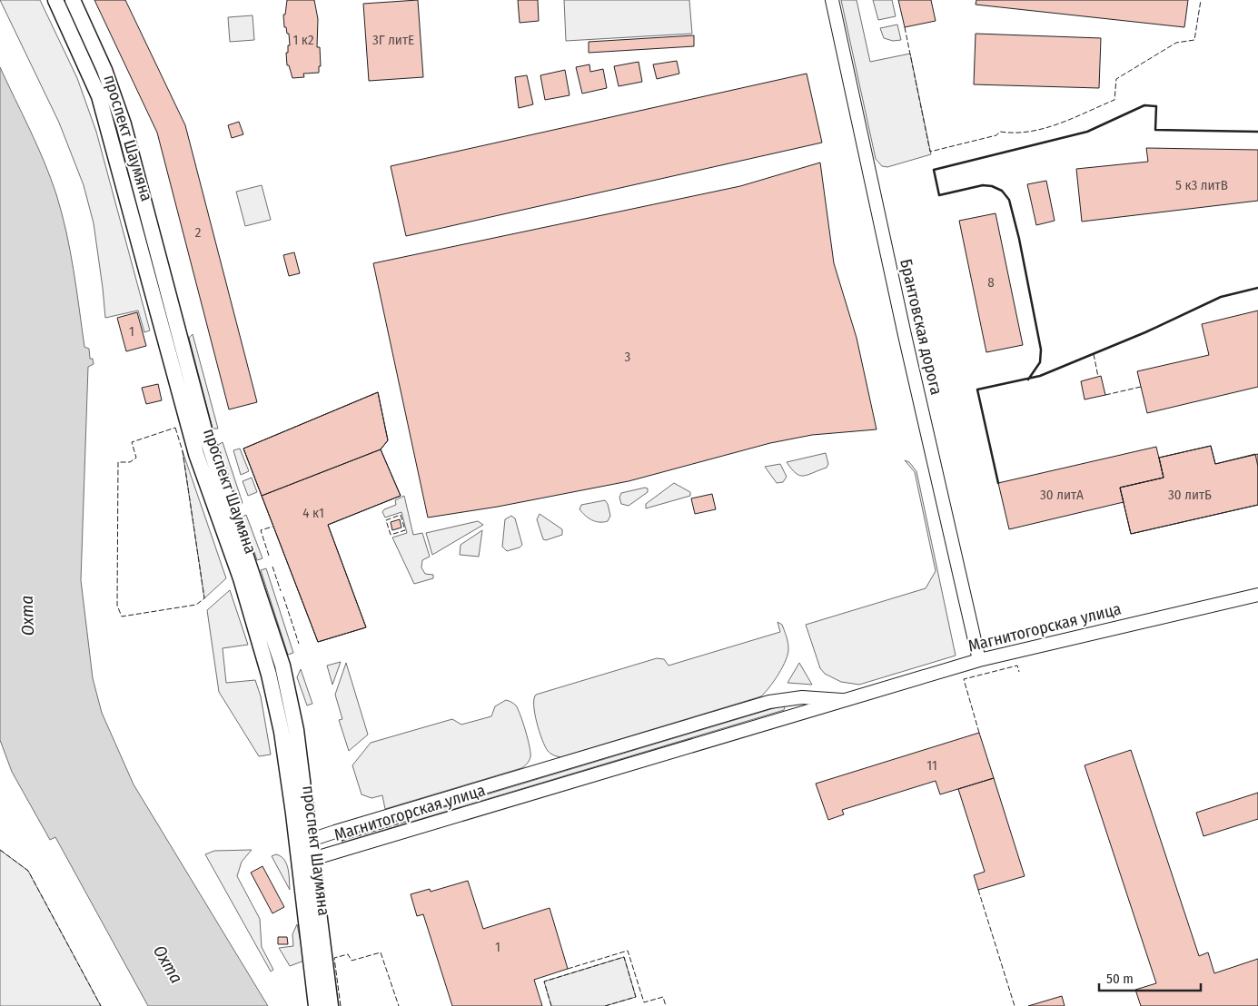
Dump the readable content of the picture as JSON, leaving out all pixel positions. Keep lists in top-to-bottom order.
{
  "streets": {
    "street": ["проспект Шаумяна", "Брантовская дорога", "Магнитогорская улица"]
  },
  "crossings": [
    ["проспект Шаумяна", "Магнитогорская улица"],
    ["Брантовская дорога", "Магнитогорская улица"]
  ],
  "water": ["Охта"],
  "house_numbers": [
    "1 к2",
    "3Г литЕ",
    "5 к3 литВ",
    "2",
    "8",
    "1",
    "3",
    "30 литА",
    "30 литБ",
    "4 к1",
    "11",
    "1"
  ],
  "scale_bar": "50 m"
}
